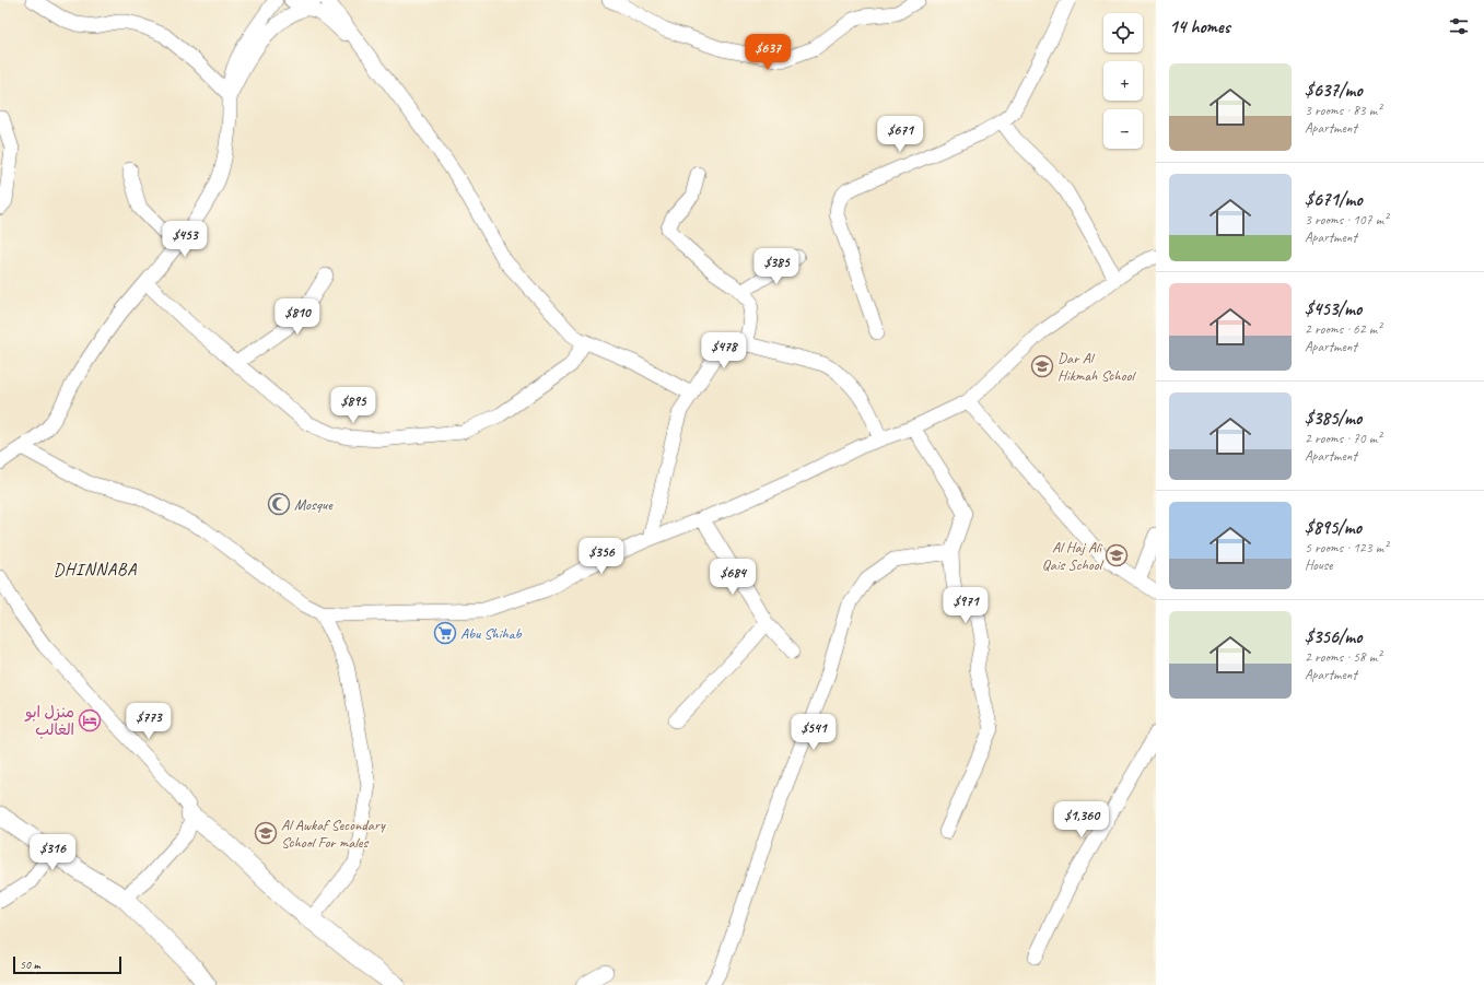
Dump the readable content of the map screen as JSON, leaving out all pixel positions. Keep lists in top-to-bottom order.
{
  "districts": ["DHINNABA"],
  "places": {
    "school or university": ["Dar Al Hikmah School", "Al Haj Ali Qais School", "Al Awkaf Secondary School For males"],
    "mosque": ["Mosque"],
    "supermarket": ["Abu Shihab"],
    "hotel": ["منزل ابو الغالب"]
  },
  "scale_bar": "50 m",
  "page": {
    "heading": "14 homes",
    "map_buttons": ["+", "−"],
    "price": [
      "$637",
      "$671",
      "$453",
      "$385",
      "$810",
      "$478",
      "$895",
      "$356",
      "$684",
      "$971",
      "$773",
      "$541",
      "$1,360",
      "$316"
    ],
    "list": [
      {
        "name": "$637/mo",
        "note": "3 rooms · 83 m² · Apartment"
      },
      {
        "name": "$671/mo",
        "note": "3 rooms · 107 m² · Apartment"
      },
      {
        "name": "$453/mo",
        "note": "2 rooms · 62 m² · Apartment"
      },
      {
        "name": "$385/mo",
        "note": "2 rooms · 70 m² · Apartment"
      },
      {
        "name": "$895/mo",
        "note": "5 rooms · 123 m² · House"
      },
      {
        "name": "$356/mo",
        "note": "2 rooms · 58 m² · Apartment"
      }
    ],
    "scale": "50 m"
  }
}
